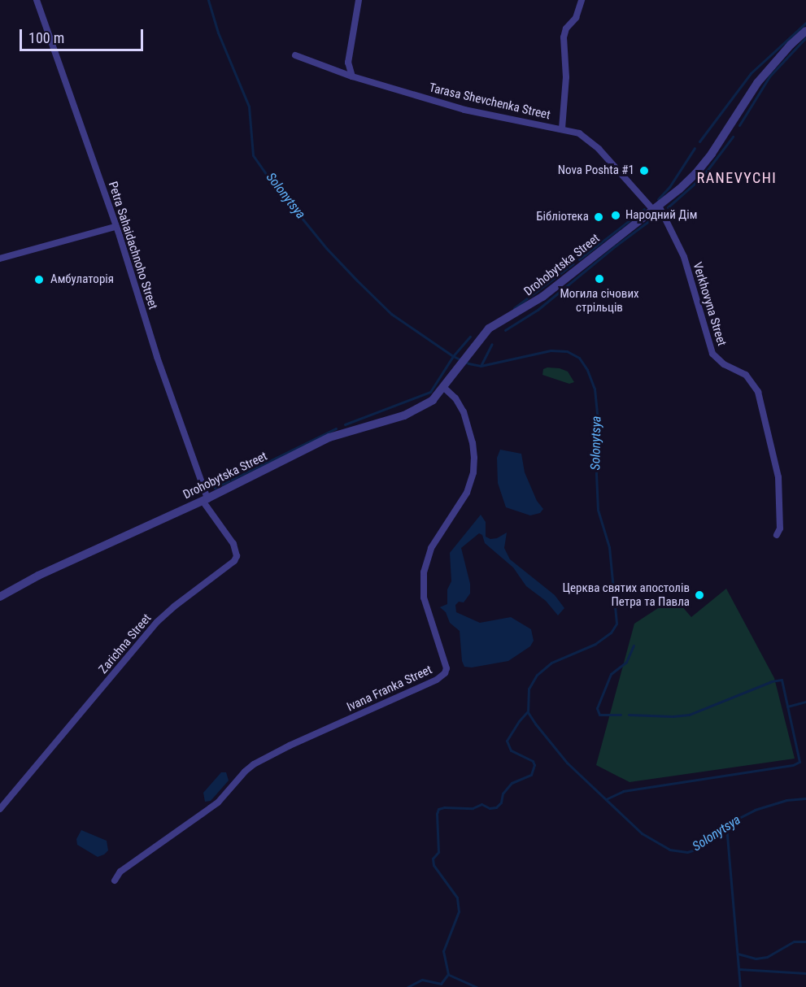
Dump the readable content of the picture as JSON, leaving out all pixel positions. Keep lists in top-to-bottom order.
{
  "streets": {
    "street": [
      "Tarasa Shevchenka Street",
      "Petra Sahaidachnoho Street",
      "Drohobytska Street",
      "Verkhovyna Street",
      "Zarichna Street",
      "Ivana Franka Street"
    ]
  },
  "crossings": [
    ["Tarasa Shevchenka Street", "Drohobytska Street"],
    ["Tarasa Shevchenka Street", "Verkhovyna Street"],
    ["Petra Sahaidachnoho Street", "Drohobytska Street"],
    ["Petra Sahaidachnoho Street", "Zarichna Street"],
    ["Drohobytska Street", "Verkhovyna Street"],
    ["Drohobytska Street", "Zarichna Street"],
    ["Drohobytska Street", "Ivana Franka Street"]
  ],
  "districts": ["RANEVYCHI"],
  "water": ["Solonytsya"],
  "places": [
    "Nova Poshta #1",
    "Народний Дім",
    "Бібліотека",
    "Могила січових стрільців",
    "Амбулаторія",
    "Церква святих апостолів Петра та Павла"
  ],
  "scale_bar": "100 m"
}
